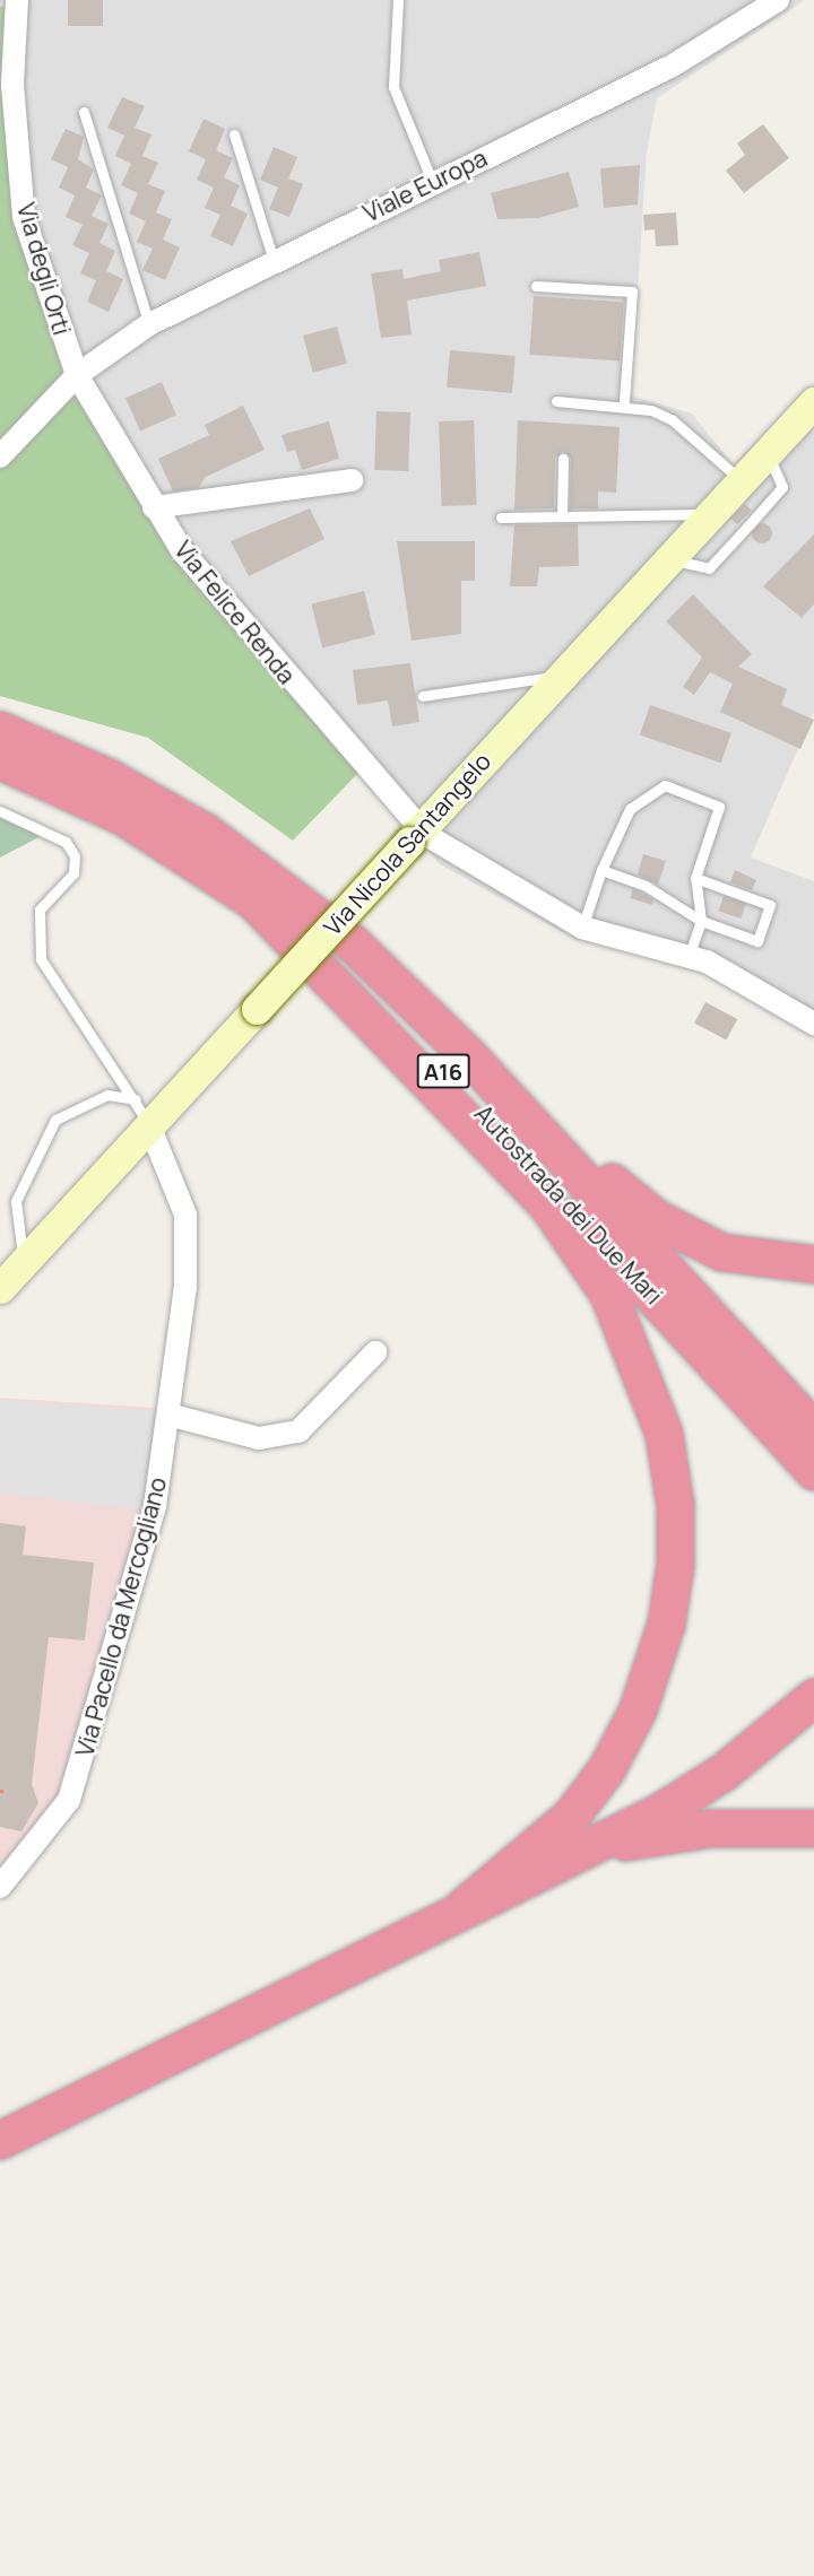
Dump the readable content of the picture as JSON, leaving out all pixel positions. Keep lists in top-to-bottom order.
{
  "streets": {
    "highway": ["A16", "Autostrada dei Due Mari"],
    "main road": ["Via Nicola Santangelo"],
    "street": [
      "Viale Europa",
      "Via degli Orti",
      "Via Felice Renda",
      "Via Pacello da Mercogliano"
    ]
  },
  "crossings": [
    ["Viale Europa", "Via degli Orti"],
    ["Viale Europa", "Via Felice Renda"],
    ["Via degli Orti", "Via Felice Renda"],
    ["Via Felice Renda", "Via Nicola Santangelo"],
    ["Via Nicola Santangelo", "Via Pacello da Mercogliano"]
  ]
}
